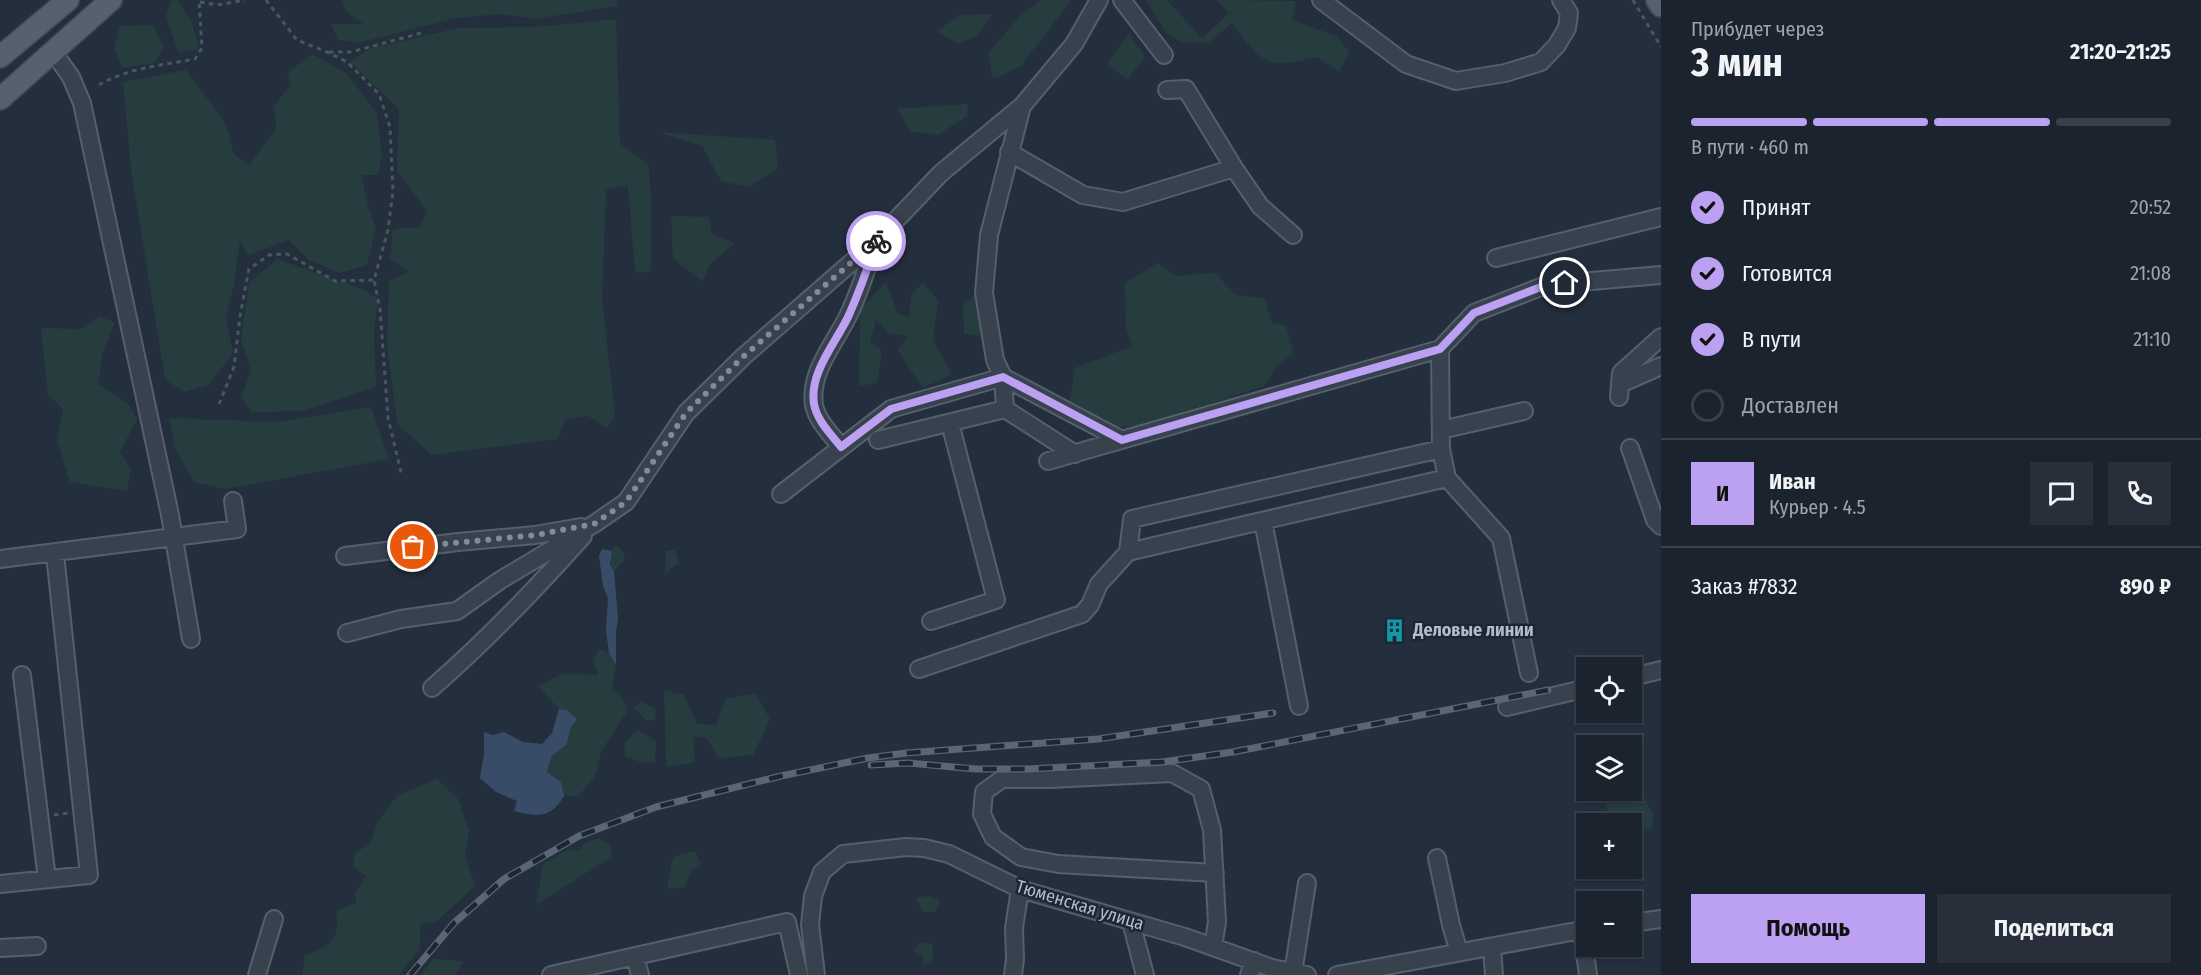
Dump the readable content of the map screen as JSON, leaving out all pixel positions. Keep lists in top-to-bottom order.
{
  "streets": {
    "street": ["Тюменская улица"]
  },
  "places": {
    "building": ["Деловые линии"]
  },
  "page": {
    "heading": ["3 мин", "Прибудет через", "21:20–21:25"],
    "panel": [
      "Иван",
      "Курьер · 4.5",
      "Заказ #7832",
      "890 ₽"
    ],
    "bar": "В пути · 460 m",
    "list": [
      ["Принят", "20:52"],
      ["Готовится", "21:08"],
      ["В пути", "21:10"],
      "Доставлен"
    ],
    "round": "И",
    "map_buttons": ["+", "−"],
    "buttons": ["Помощь", "Поделиться"]
  }
}
